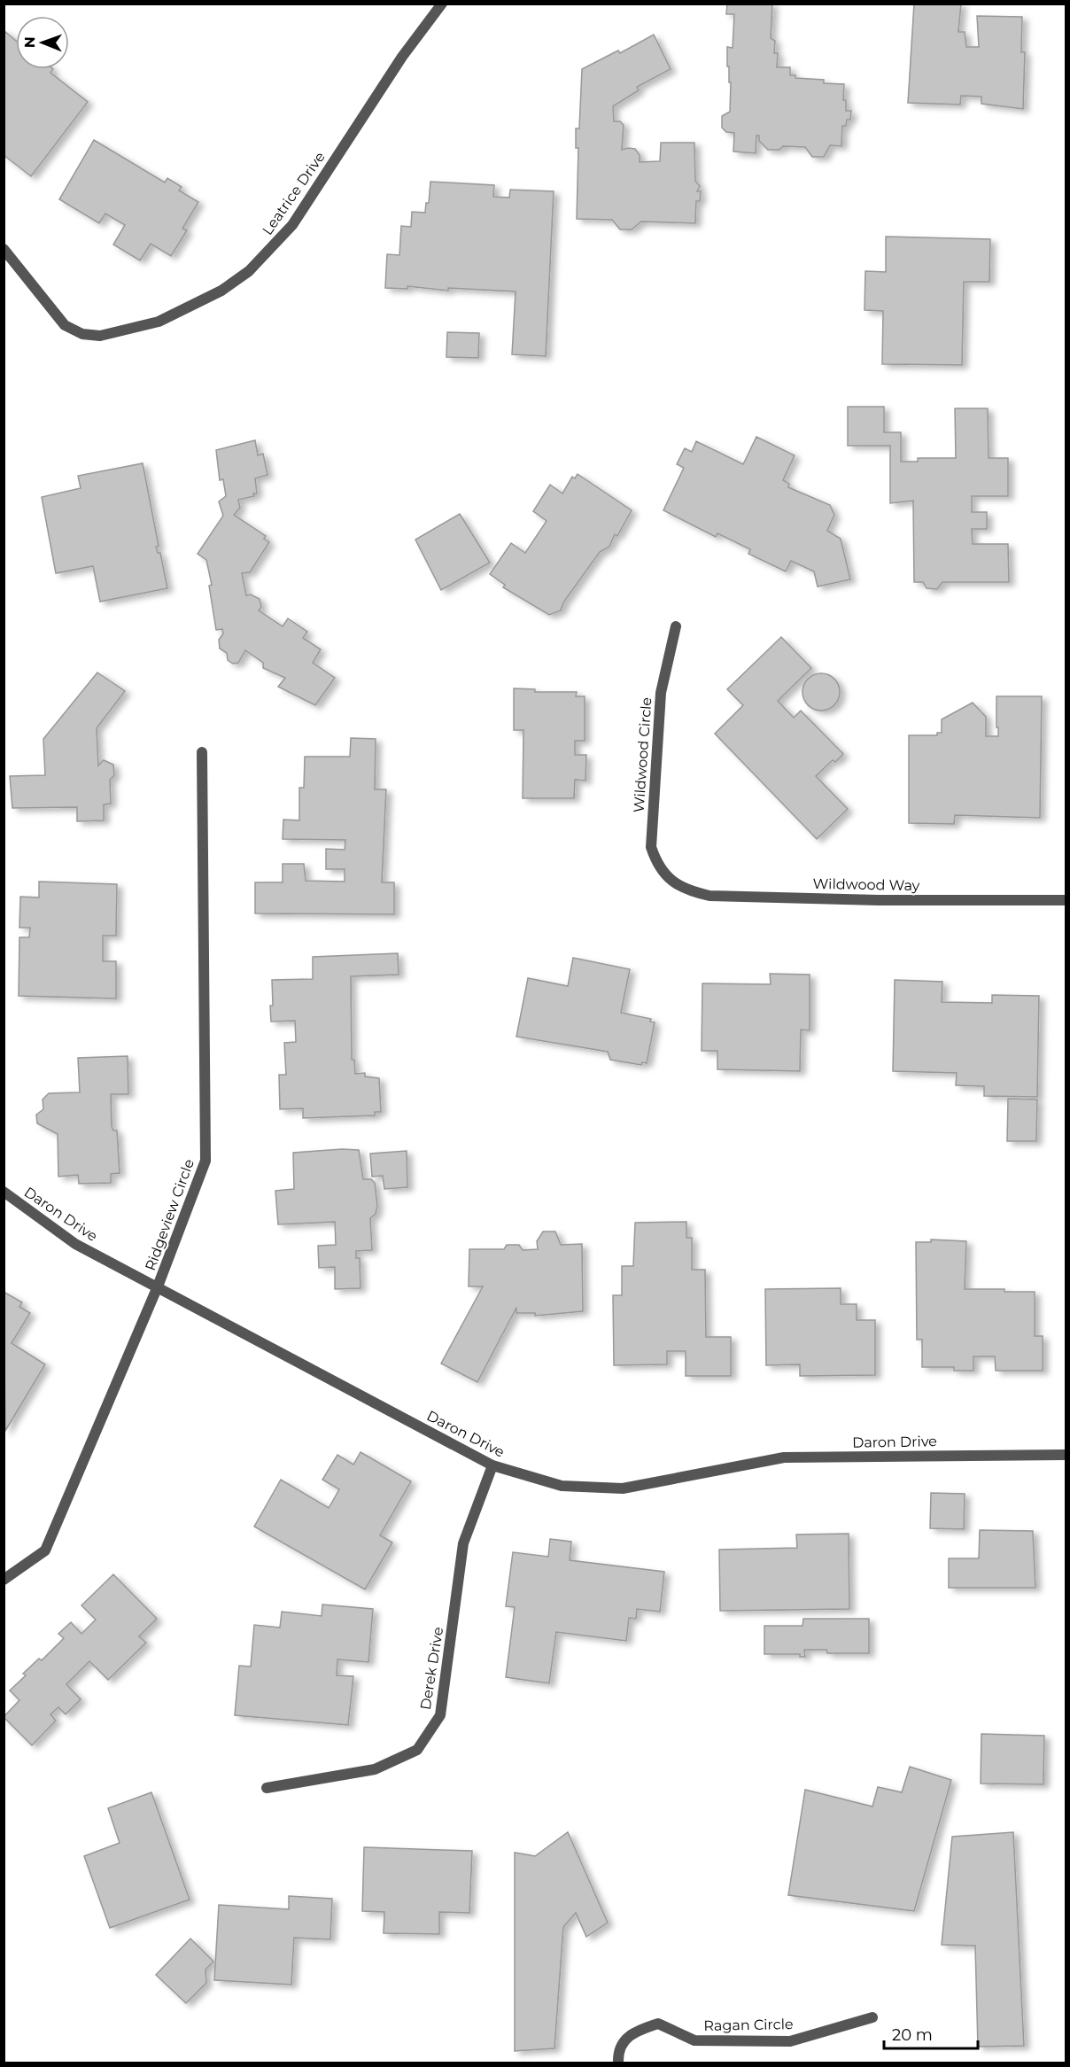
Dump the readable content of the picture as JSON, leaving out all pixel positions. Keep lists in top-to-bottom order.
{
  "streets": {
    "street": [
      "Leatrice Drive",
      "Wildwood Circle",
      "Wildwood Way",
      "Daron Drive",
      "Ridgeview Circle",
      "Derek Drive",
      "Ragan Circle"
    ]
  },
  "crossings": [
    ["Wildwood Circle", "Wildwood Way"],
    ["Daron Drive", "Ridgeview Circle"],
    ["Daron Drive", "Derek Drive"]
  ],
  "scale_bar": "20 m",
  "north": "left"
}
